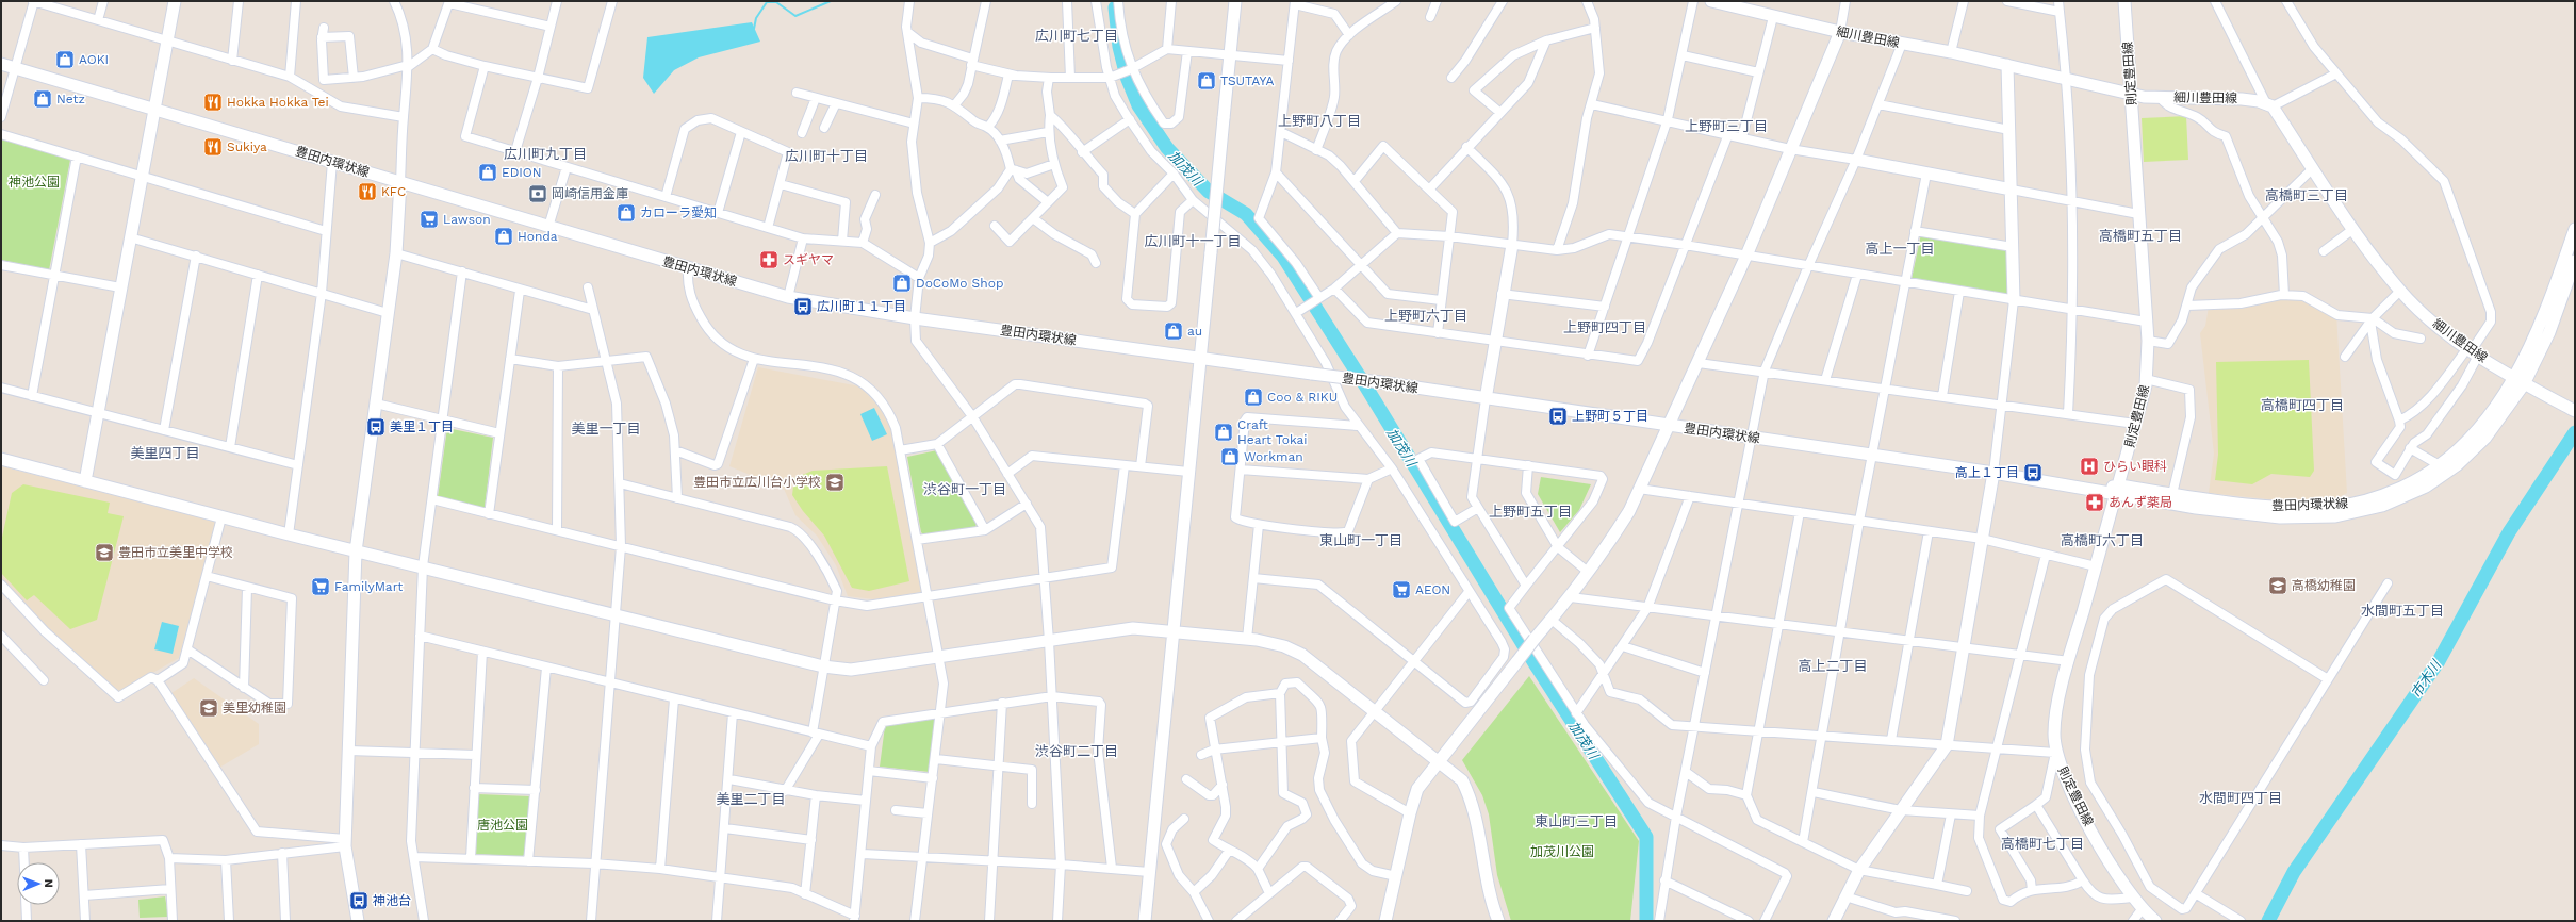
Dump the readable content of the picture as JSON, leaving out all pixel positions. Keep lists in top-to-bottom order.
{
  "streets": {
    "street": ["細川豊田線", "則定豊田線", "豊田内環状線"]
  },
  "crossings": [
    ["細川豊田線", "則定豊田線"],
    ["細川豊田線", "豊田内環状線"],
    ["則定豊田線", "豊田内環状線"]
  ],
  "districts": [
    "広川町七丁目",
    "上野町八丁目",
    "上野町三丁目",
    "広川町九丁目",
    "広川町十丁目",
    "高橋町三丁目",
    "高橋町五丁目",
    "広川町十一丁目",
    "高上一丁目",
    "上野町六丁目",
    "上野町四丁目",
    "高橋町四丁目",
    "美里一丁目",
    "美里四丁目",
    "渋谷町一丁目",
    "上野町五丁目",
    "東山町一丁目",
    "高橋町六丁目",
    "水間町五丁目",
    "高上二丁目",
    "渋谷町二丁目",
    "水間町四丁目",
    "美里二丁目",
    "東山町三丁目",
    "高橋町七丁目"
  ],
  "water": ["加茂川", "市木川"],
  "parks": ["神池公園", "唐池公園", "加茂川公園"],
  "places": {
    "shop": [
      "AOKI",
      "TSUTAYA",
      "Netz",
      "EDION",
      "カローラ愛知",
      "Honda",
      "DoCoMo Shop",
      "au",
      "Coo & RIKU",
      "Craft Heart Tokai",
      "Workman"
    ],
    "restaurant": ["Hokka Hokka Tei", "Sukiya", "KFC"],
    "bank": ["岡崎信用金庫"],
    "supermarket": ["Lawson", "FamilyMart", "AEON"],
    "pharmacy": ["スギヤマ", "あんず薬局"],
    "bus stop": [
      "広川町１１丁目",
      "上野町５丁目",
      "美里１丁目",
      "高上１丁目",
      "神池台"
    ],
    "hospital": ["ひらい眼科"],
    "school or university": [
      "豊田市立広川台小学校",
      "豊田市立美里中学校",
      "高橋幼稚園",
      "美里幼稚園"
    ]
  },
  "north": "right"
}
